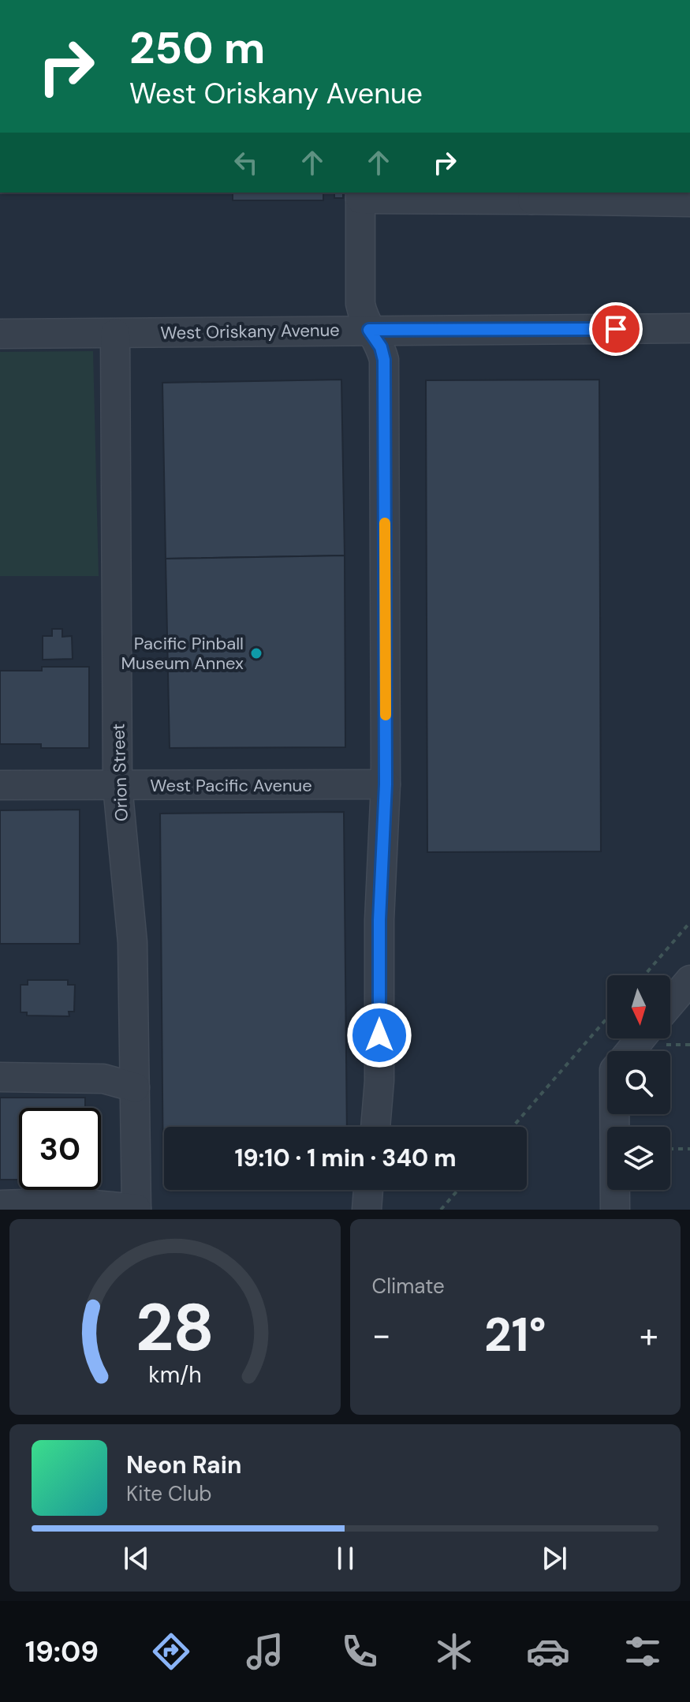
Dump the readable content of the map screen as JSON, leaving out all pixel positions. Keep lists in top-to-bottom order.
{
  "streets": {
    "street": ["West Oriskany Avenue", "Orion Street", "West Pacific Avenue"]
  },
  "crossings": [
    ["West Oriskany Avenue", "Orion Street"],
    ["Orion Street", "West Pacific Avenue"]
  ],
  "places": ["Pacific Pinball Museum Annex"],
  "north": "bottom",
  "page": {
    "turn": ["250 m", "West Oriskany Avenue"],
    "limit": "30",
    "trip": "19:10 · 1 min · 340 m",
    "tile": "Climate",
    "heat": ["−", "21°", "+"],
    "song": ["Neon Rain", "Kite Club"],
    "tabs": "19:09",
    "gauge": ["28", "km/h"]
  }
}
